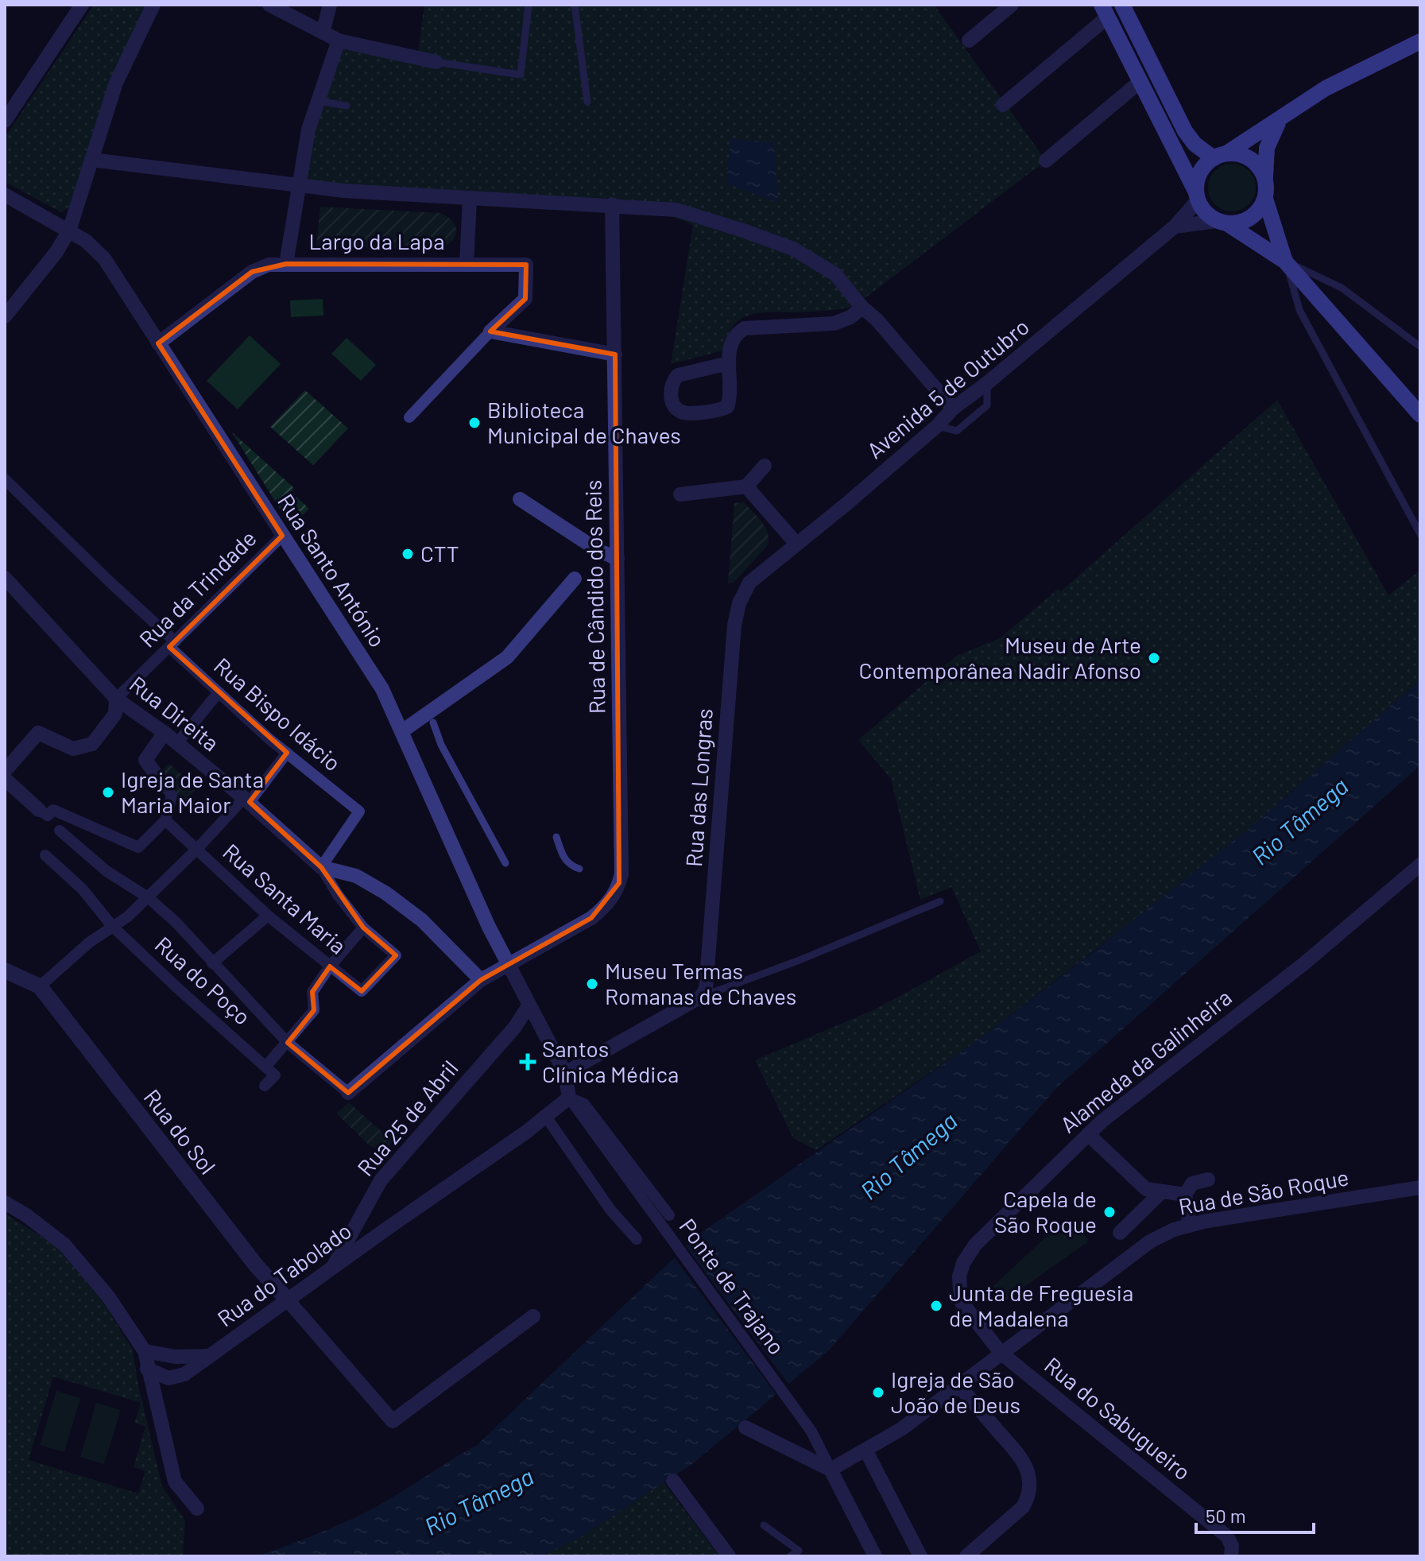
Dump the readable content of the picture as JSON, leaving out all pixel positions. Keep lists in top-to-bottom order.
{
  "streets": {
    "street": [
      "Largo da Lapa",
      "Avenida 5 de Outubro",
      "Rua Santo António",
      "Rua da Trindade",
      "Rua de Cândido dos Reis",
      "Rua Direita",
      "Rua Bispo Idácio",
      "Rua das Longras",
      "Rua Santa Maria",
      "Rua do Poço",
      "Alameda da Galinheira",
      "Rua 25 de Abril",
      "Rua do Sol",
      "Rua de São Roque",
      "Rua do Tabolado",
      "Ponte de Trajano",
      "Rua do Sabugueiro"
    ]
  },
  "crossings": [
    ["Largo da Lapa", "Avenida 5 de Outubro"],
    ["Largo da Lapa", "Rua Santo António"],
    ["Largo da Lapa", "Rua de Cândido dos Reis"],
    ["Avenida 5 de Outubro", "Rua das Longras"],
    ["Rua Santo António", "Rua da Trindade"],
    ["Rua Santo António", "Rua de Cândido dos Reis"],
    ["Rua Santo António", "Rua 25 de Abril"],
    ["Rua Santo António", "Rua do Tabolado"],
    ["Rua Santo António", "Ponte de Trajano"],
    ["Rua da Trindade", "Rua Direita"],
    ["Rua da Trindade", "Rua Bispo Idácio"],
    ["Rua Direita", "Rua Bispo Idácio"],
    ["Alameda da Galinheira", "Rua de São Roque"],
    ["Alameda da Galinheira", "Rua do Sabugueiro"],
    ["Rua 25 de Abril", "Rua do Tabolado"],
    ["Rua do Sol", "Rua do Tabolado"],
    ["Rua de São Roque", "Ponte de Trajano"],
    ["Rua de São Roque", "Rua do Sabugueiro"],
    ["Rua do Tabolado", "Ponte de Trajano"]
  ],
  "water": ["Rio Tâmega"],
  "places": {
    "other": [
      "Biblioteca Municipal de Chaves",
      "CTT",
      "Museu de Arte Contemporânea Nadir Afonso",
      "Igreja de Santa Maria Maior",
      "Museu Termas Romanas de Chaves",
      "Capela de São Roque",
      "Junta de Freguesia de Madalena",
      "Igreja de São João de Deus"
    ],
    "health": ["Santos Clínica Médica"]
  },
  "scale_bar": "50 m"
}
